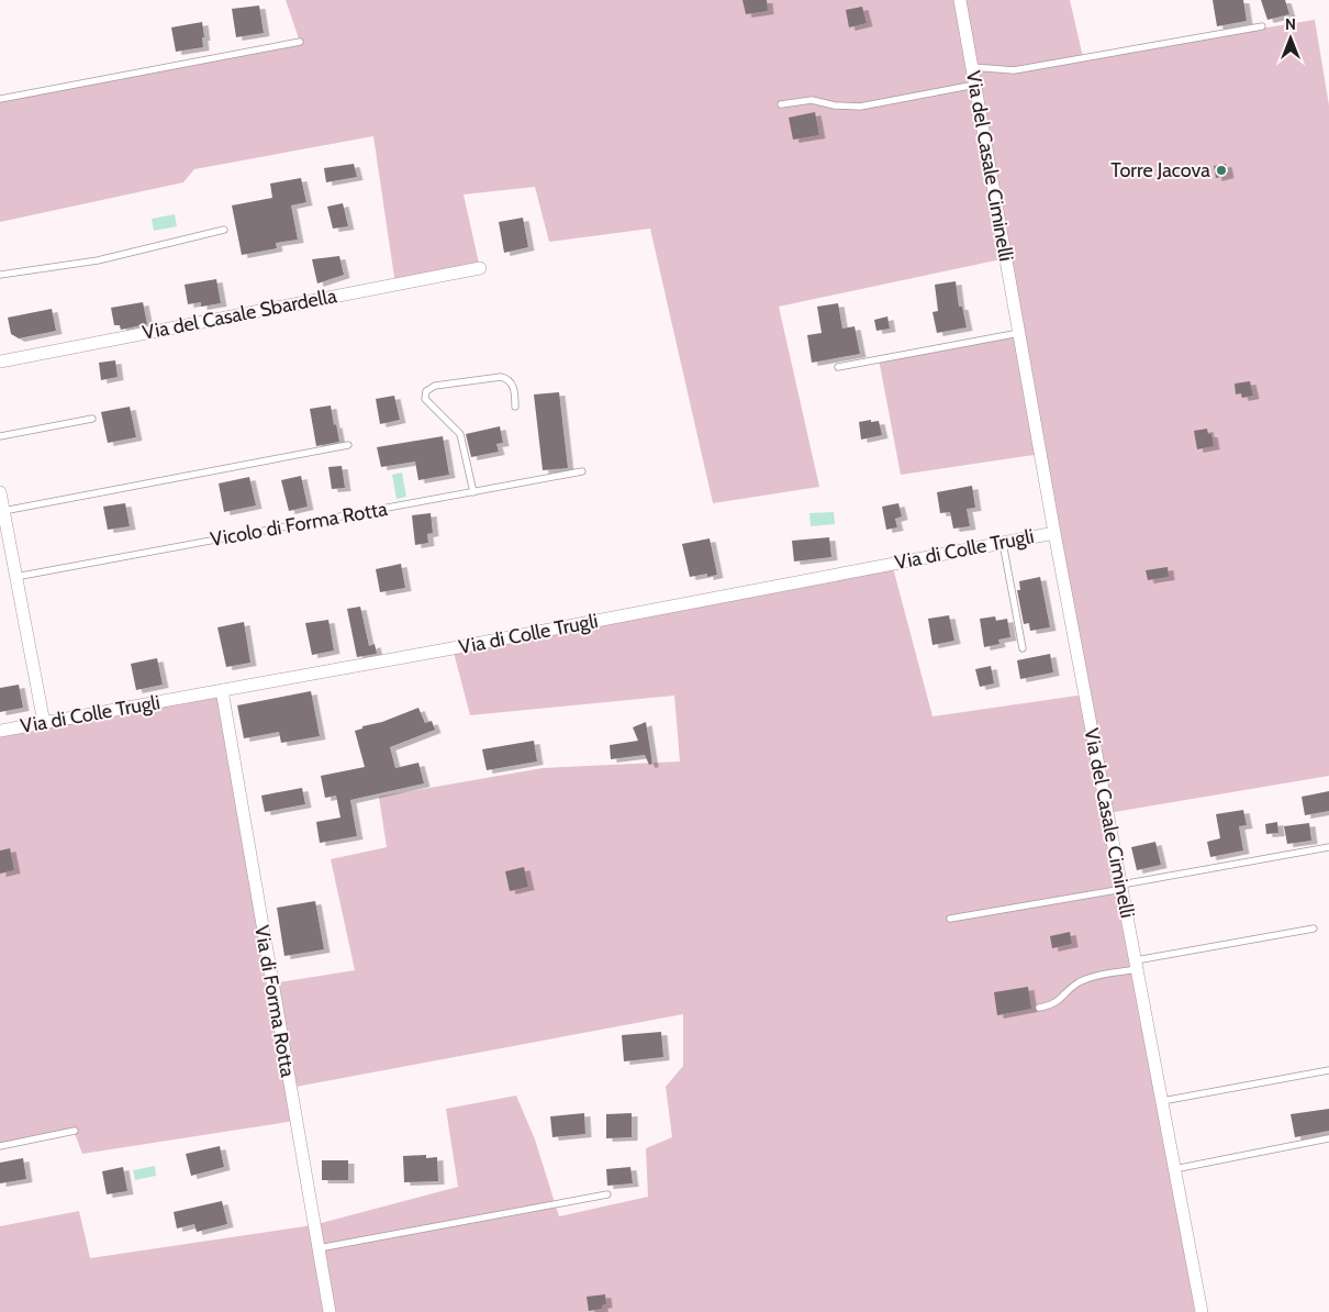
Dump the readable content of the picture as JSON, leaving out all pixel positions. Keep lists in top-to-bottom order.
{
  "streets": {
    "street": [
      "Via del Casale Ciminelli",
      "Via del Casale Sbardella",
      "Via di Colle Trugli",
      "Via di Forma Rotta"
    ],
    "lane": ["Vicolo di Forma Rotta"]
  },
  "crossings": [
    ["Via del Casale Ciminelli", "Via di Colle Trugli"],
    ["Via di Colle Trugli", "Via di Forma Rotta"]
  ],
  "places": ["Torre Jacova"],
  "north": "top"
}
